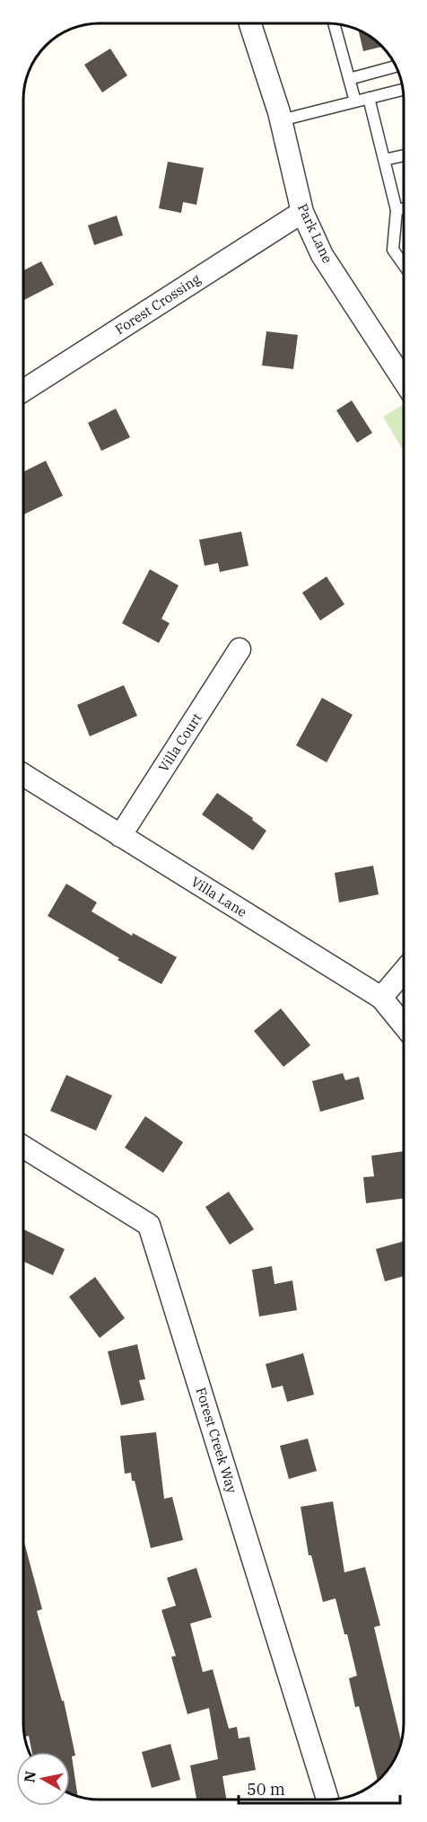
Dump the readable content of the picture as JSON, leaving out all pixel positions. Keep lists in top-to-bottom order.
{
  "streets": {
    "street": [
      "Park Lane",
      "Forest Crossing",
      "Villa Court",
      "Villa Lane",
      "Forest Creek Way"
    ]
  },
  "crossings": [
    ["Park Lane", "Forest Crossing"],
    ["Villa Court", "Villa Lane"]
  ],
  "scale_bar": "50 m",
  "north": "left"
}
